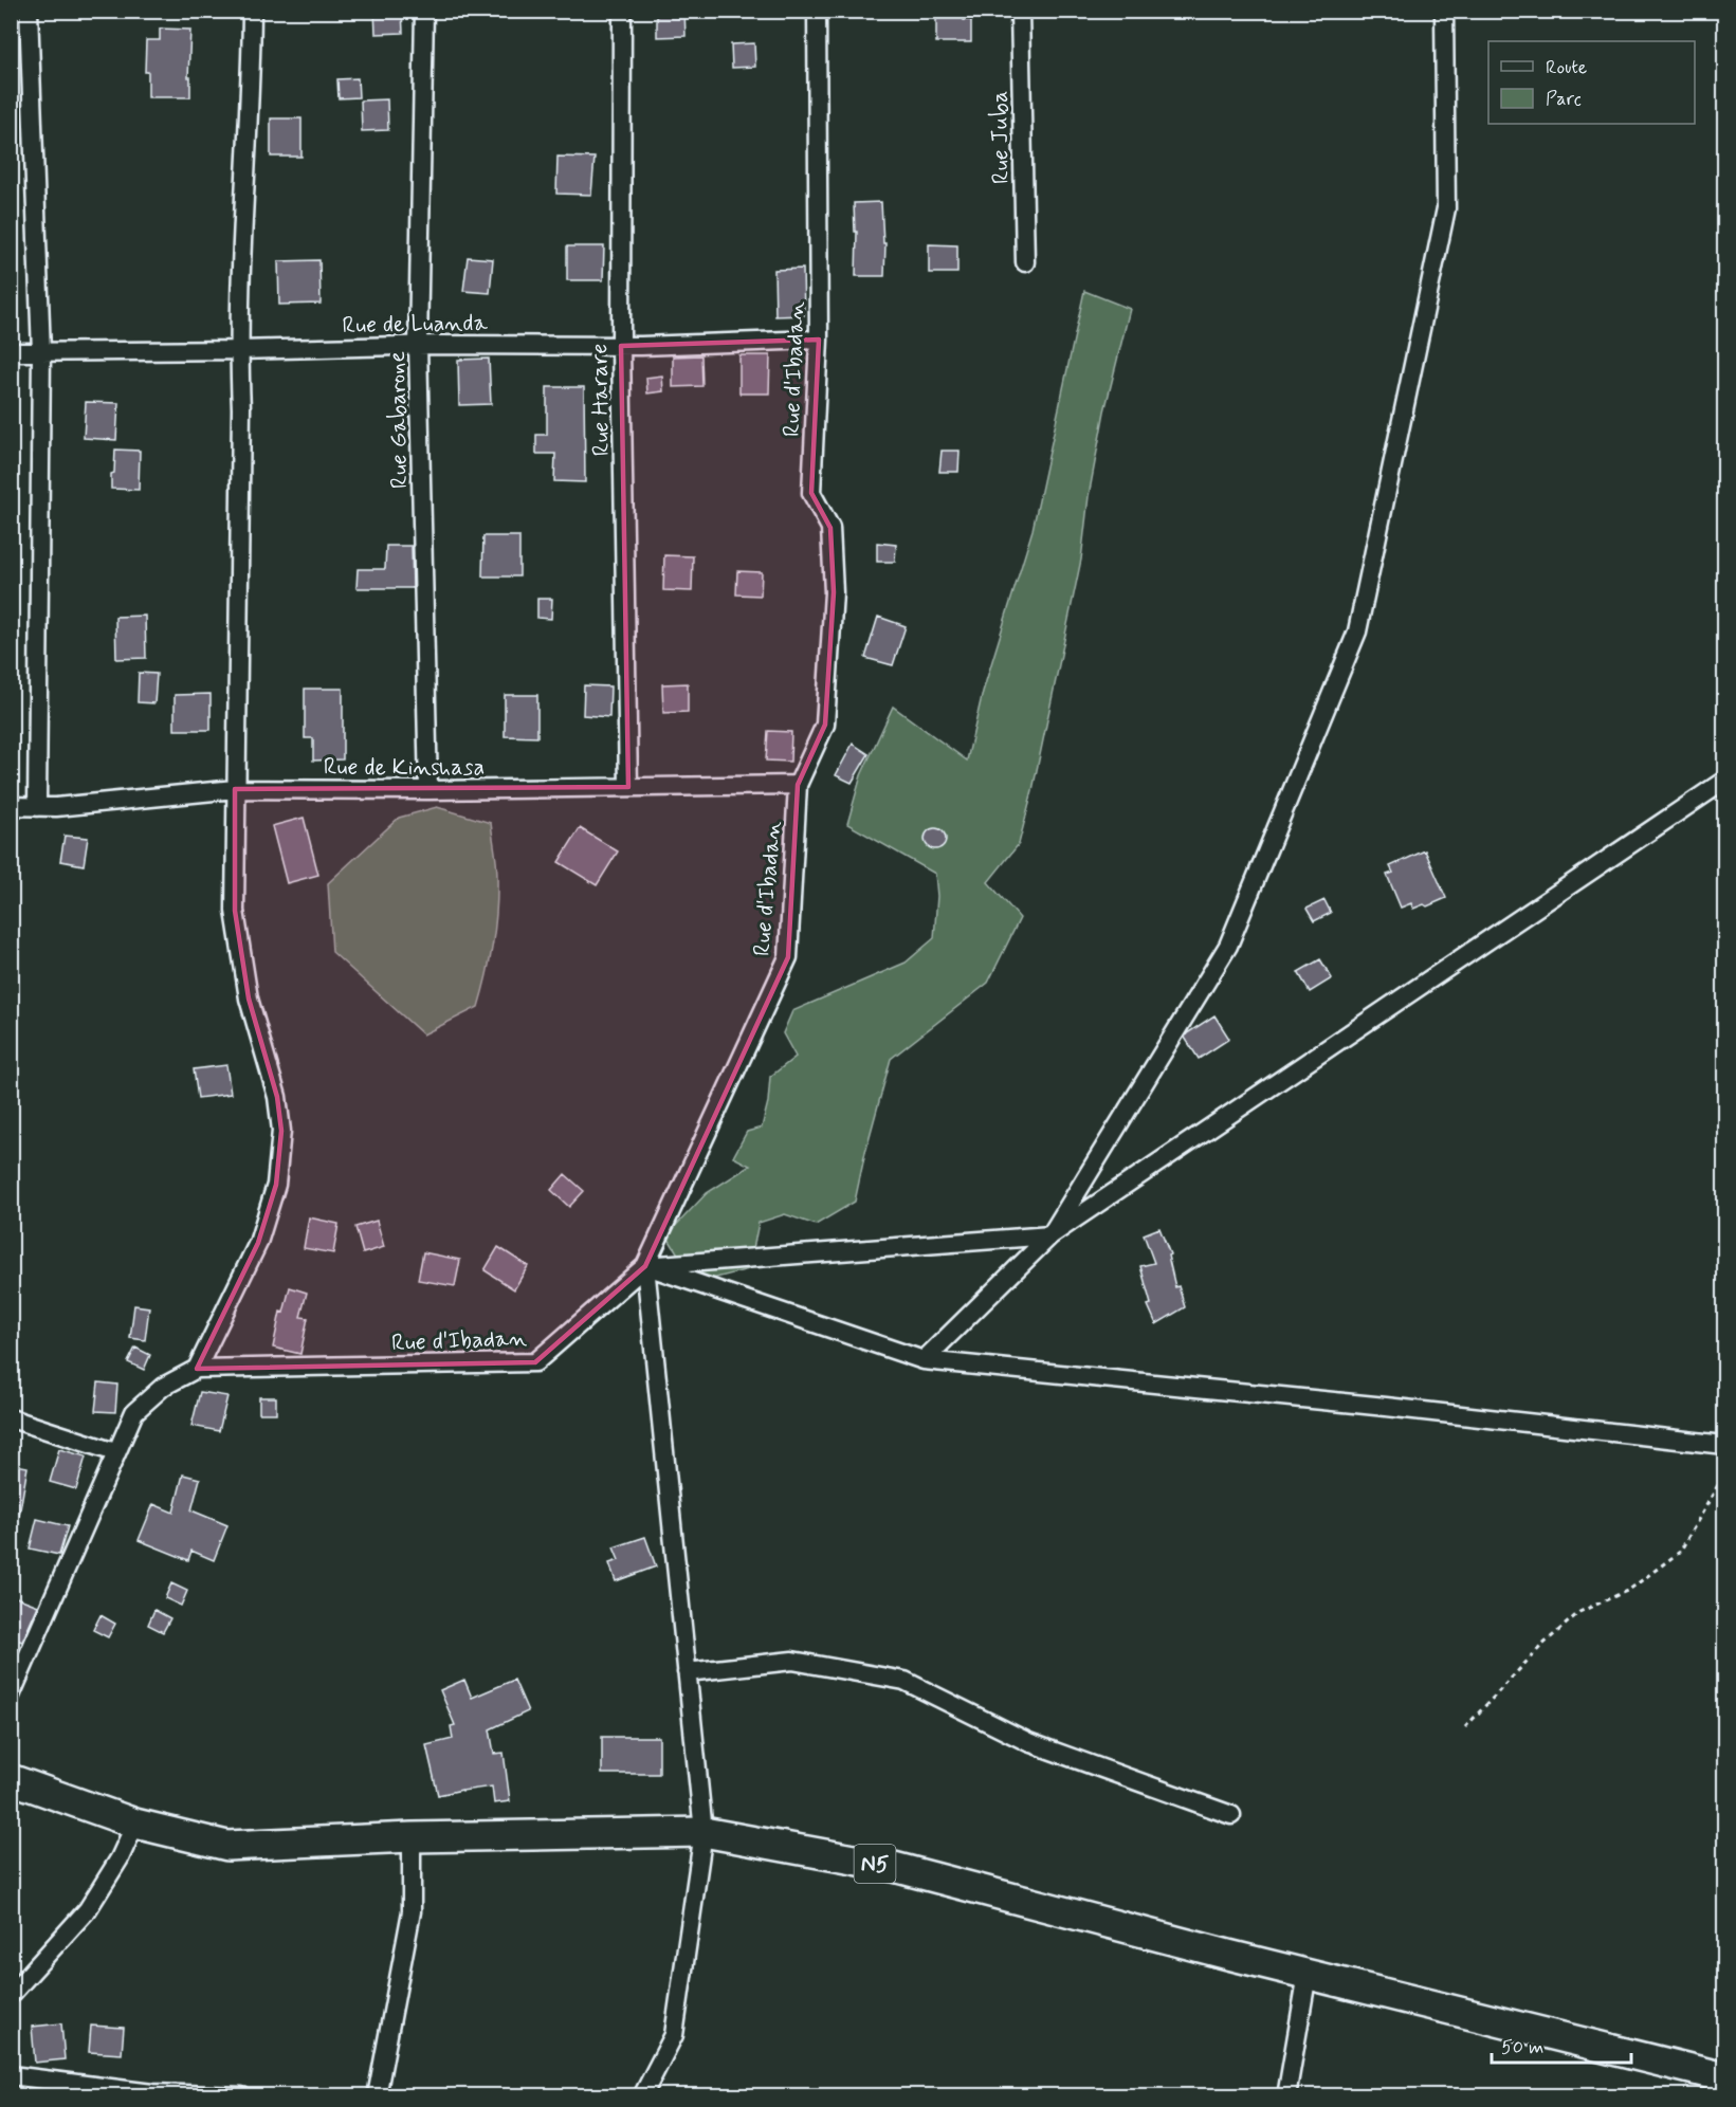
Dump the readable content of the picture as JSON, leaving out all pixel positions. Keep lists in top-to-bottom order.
{
  "streets": {
    "highway": ["N5"],
    "street": [
      "Rue Juba",
      "Rue de Luanda",
      "Rue d'Ibadan",
      "Rue Harare",
      "Rue Gabarone",
      "Rue de Kinshasa"
    ]
  },
  "crossings": [
    ["Rue de Luanda", "Rue d'Ibadan"],
    ["Rue de Luanda", "Rue Harare"],
    ["Rue de Luanda", "Rue Gabarone"],
    ["Rue d'Ibadan", "Rue de Kinshasa"],
    ["Rue Harare", "Rue de Kinshasa"],
    ["Rue Gabarone", "Rue de Kinshasa"]
  ],
  "legend": ["Route", "Parc"],
  "scale_bar": "50 m"
}
